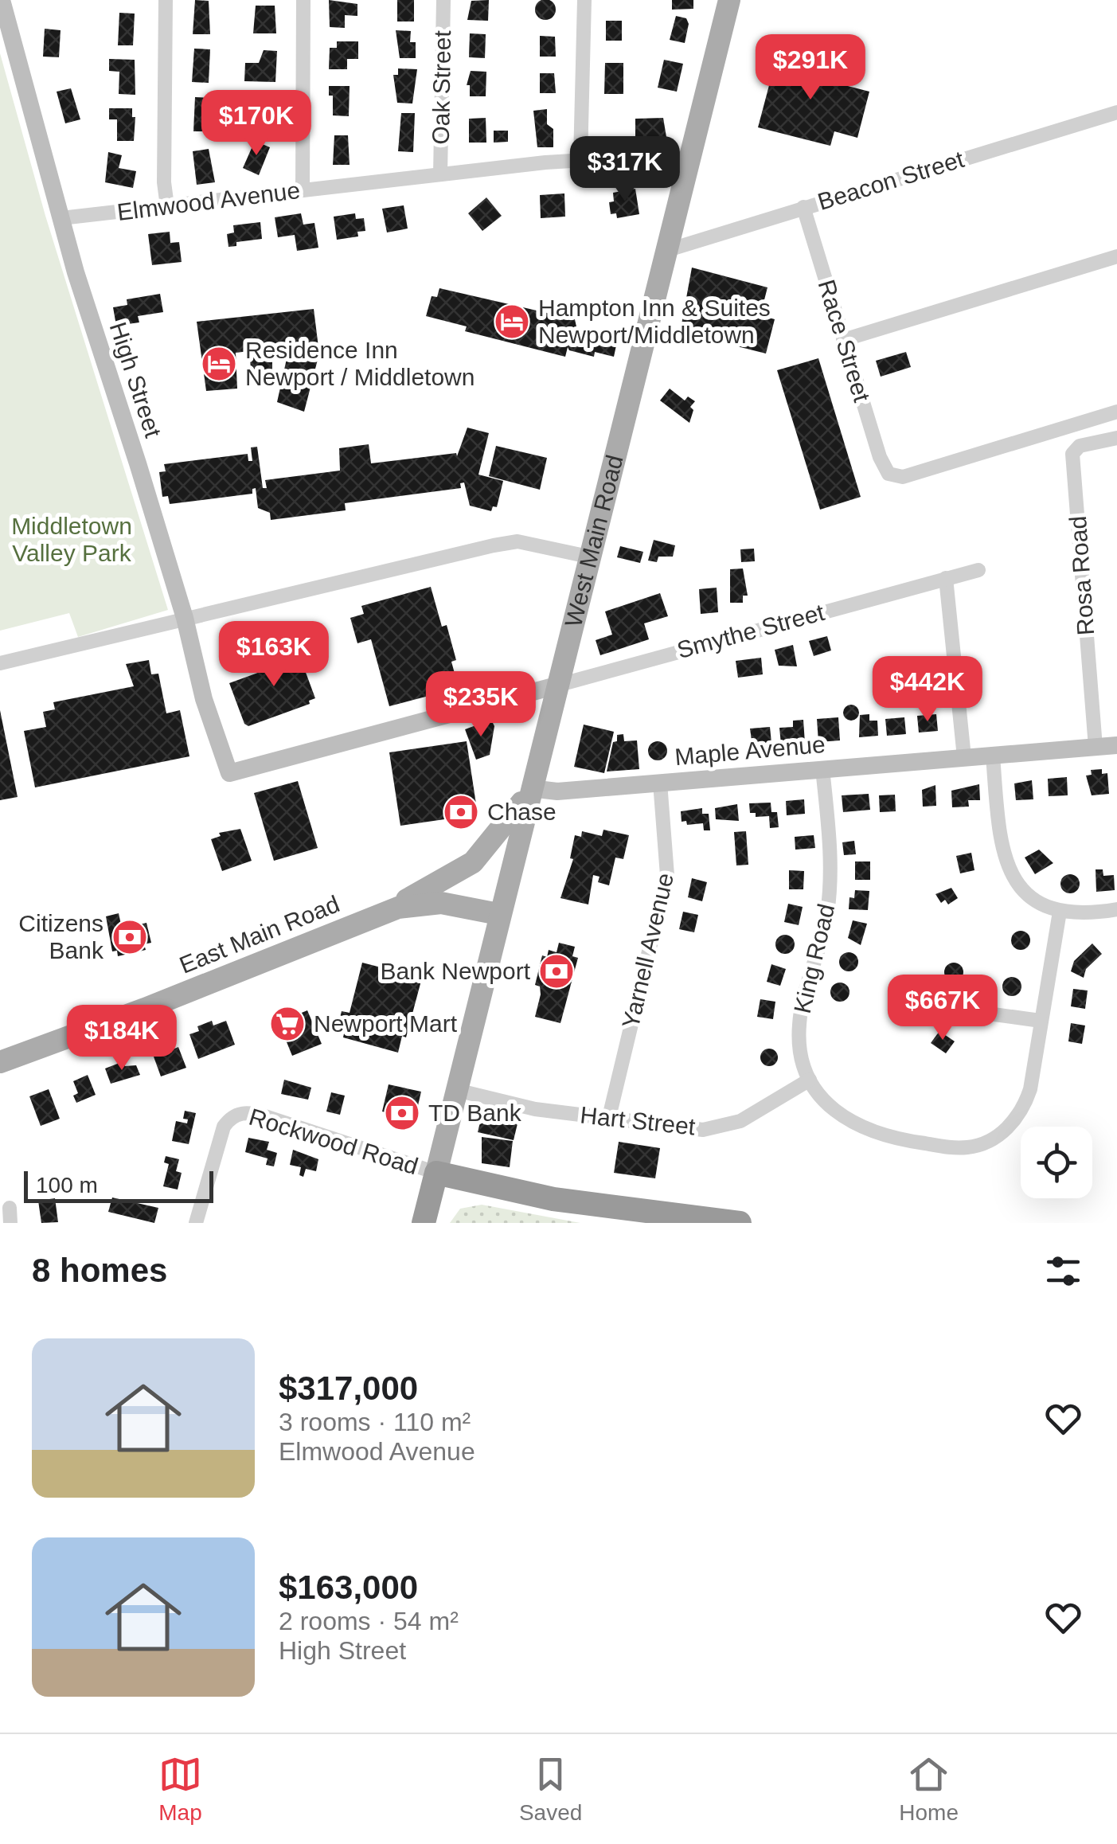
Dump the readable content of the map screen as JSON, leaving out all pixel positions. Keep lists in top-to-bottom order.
{
  "streets": {
    "highway": ["West Main Road"],
    "main road": ["East Main Road"],
    "street": [
      "Oak Street",
      "Beacon Street",
      "Elmwood Avenue",
      "Race Street",
      "High Street",
      "Rosa Road",
      "Smythe Street",
      "Maple Avenue",
      "Yarnell Avenue",
      "King Road",
      "Hart Street",
      "Rockwood Road"
    ]
  },
  "crossings": [
    ["Oak Street", "Elmwood Avenue"],
    ["Beacon Street", "Race Street"],
    ["Beacon Street", "West Main Road"],
    ["Elmwood Avenue", "High Street"],
    ["Elmwood Avenue", "West Main Road"],
    ["High Street", "West Main Road"],
    ["High Street", "Smythe Street"],
    ["West Main Road", "Smythe Street"],
    ["West Main Road", "Maple Avenue"],
    ["West Main Road", "East Main Road"],
    ["West Main Road", "Hart Street"],
    ["West Main Road", "Rockwood Road"],
    ["Rosa Road", "Maple Avenue"],
    ["Maple Avenue", "Yarnell Avenue"],
    ["Maple Avenue", "King Road"],
    ["Yarnell Avenue", "Hart Street"],
    ["King Road", "Hart Street"]
  ],
  "parks": ["Middletown Valley Park"],
  "places": {
    "hotel": ["Hampton Inn & Suites Newport/Middletown", "Residence Inn Newport / Middletown"],
    "bank": [
      "Chase",
      "Citizens Bank",
      "Bank Newport",
      "TD Bank"
    ],
    "supermarket": ["Newport Mart"]
  },
  "scale_bar": "100 m",
  "page": {
    "price": [
      "$291K",
      "$170K",
      "$317K",
      "$163K",
      "$442K",
      "$235K",
      "$667K",
      "$184K"
    ],
    "scale": "100 m",
    "heading": "8 homes",
    "list": [
      {
        "name": "$317,000",
        "note": "3 rooms · 110 m² · Elmwood Avenue"
      },
      {
        "name": "$163,000",
        "note": "2 rooms · 54 m² · High Street"
      }
    ],
    "tabs": ["Map", "Saved", "Home"]
  }
}
